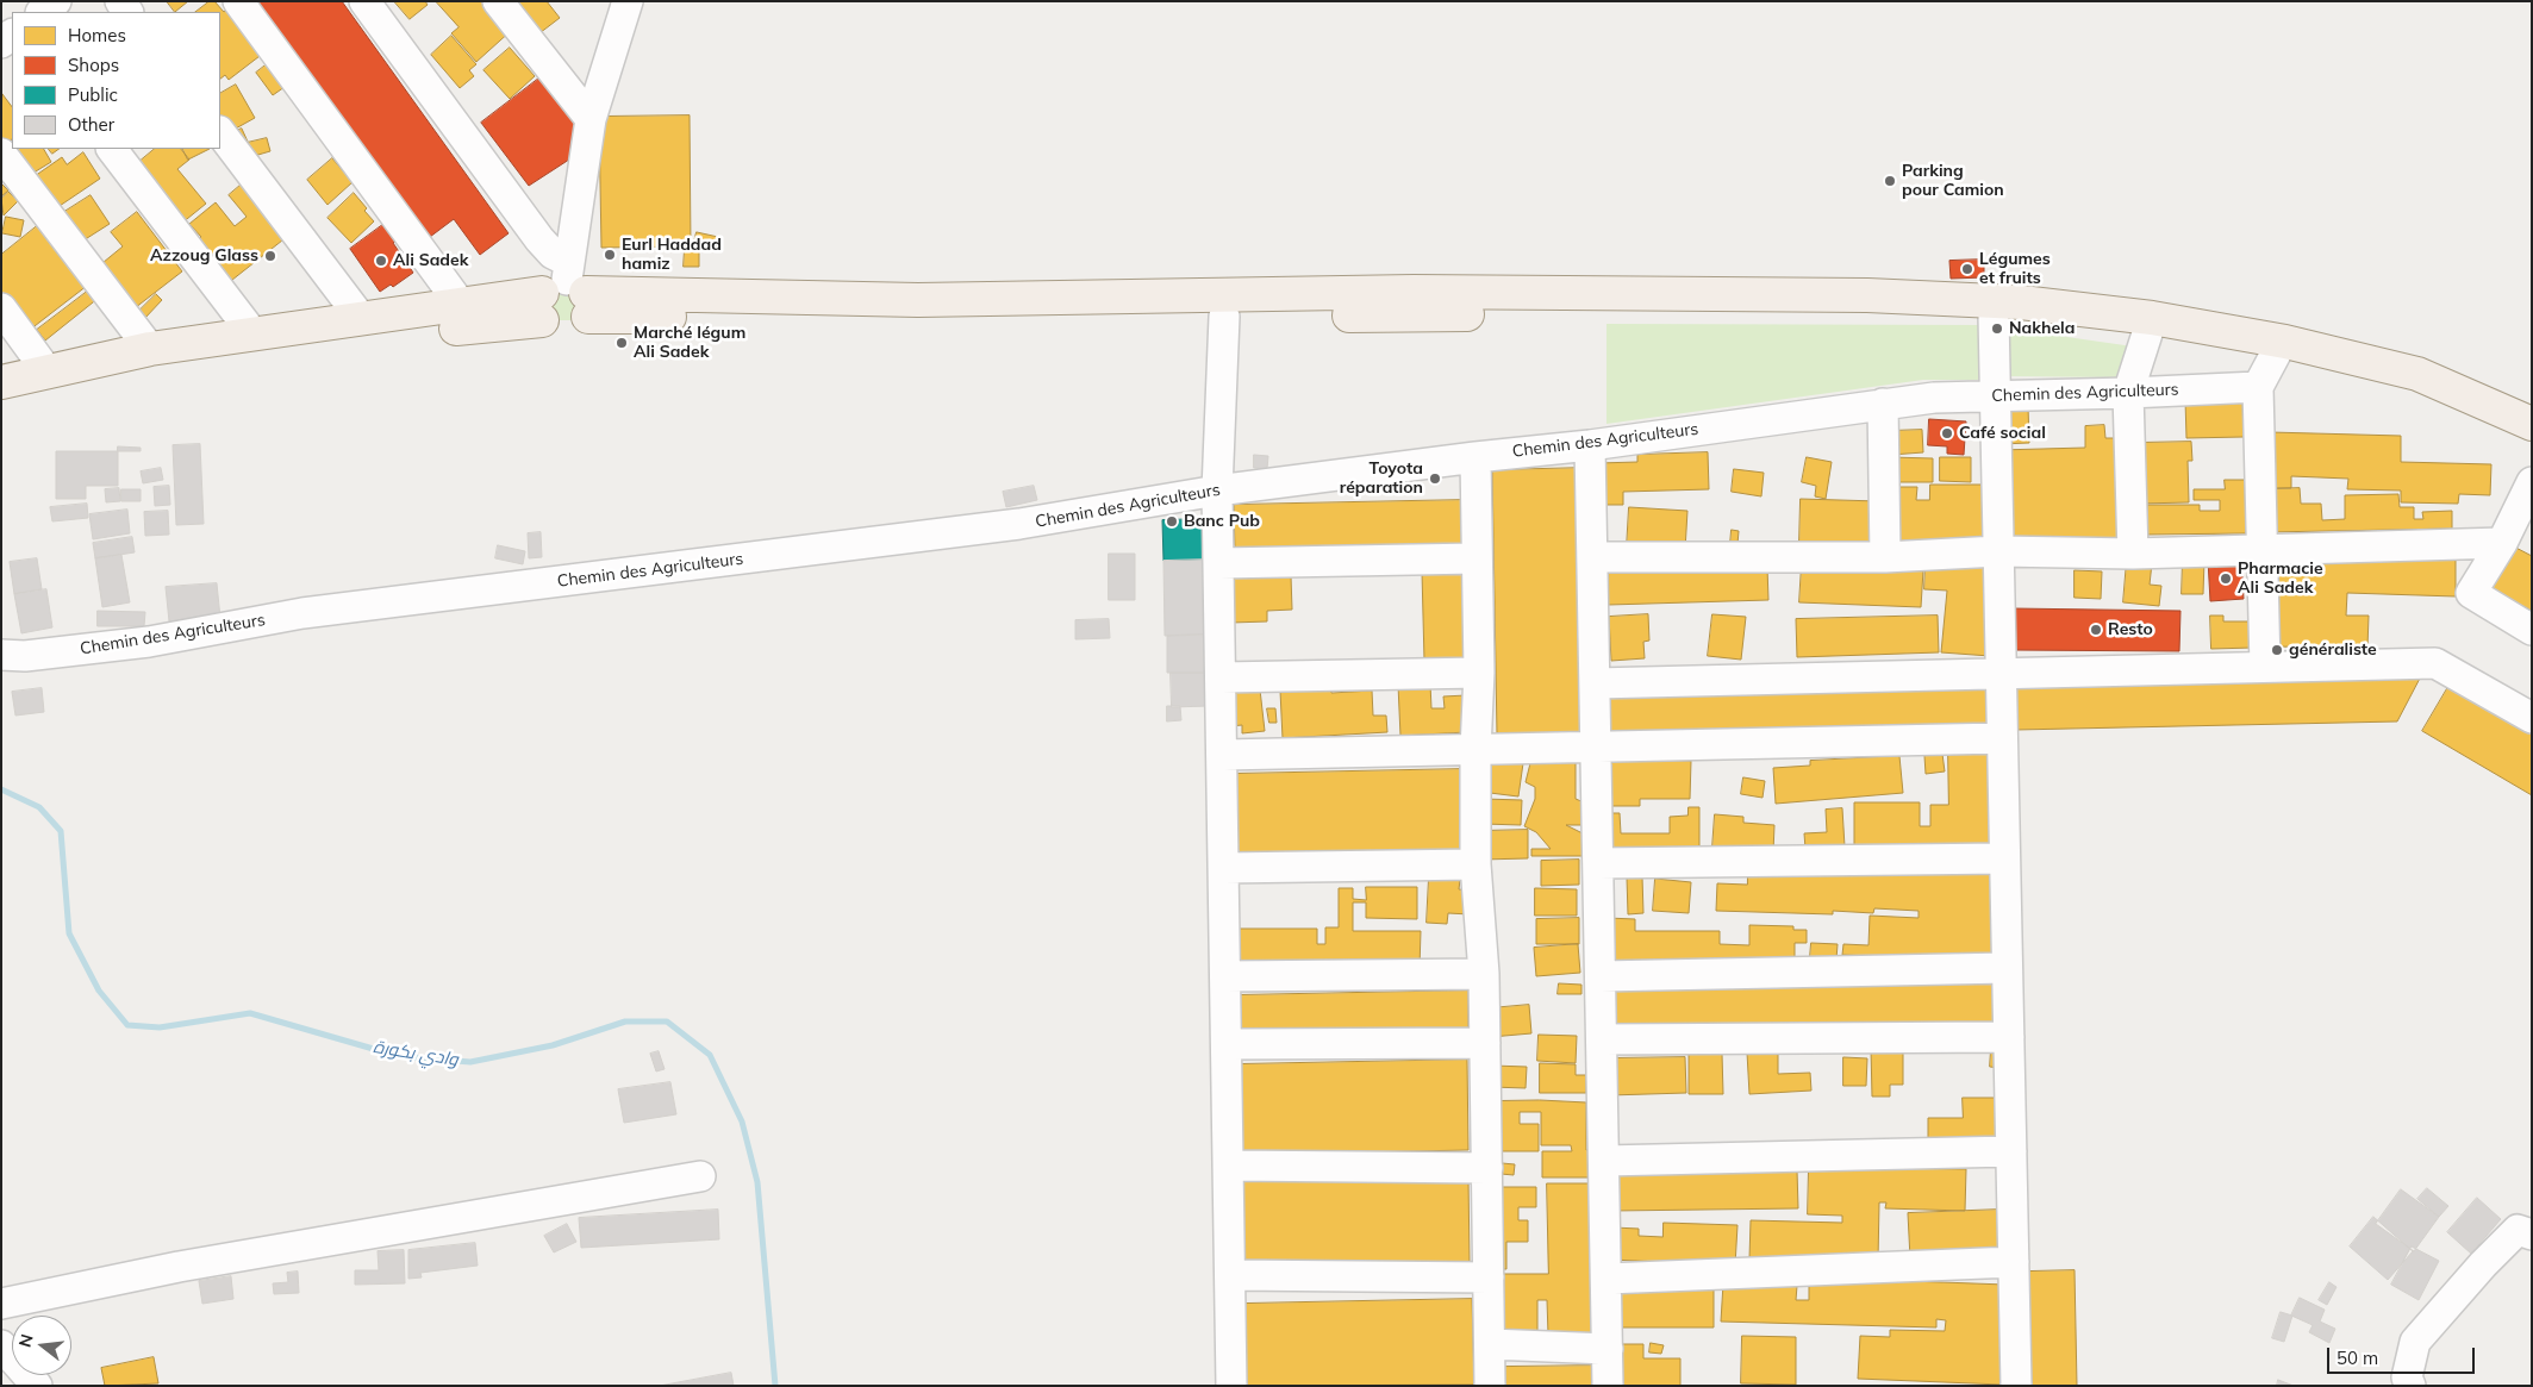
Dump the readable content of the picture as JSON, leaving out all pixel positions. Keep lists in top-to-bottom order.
{
  "streets": {
    "street": ["Chemin des Agriculteurs"]
  },
  "water": ["وادي بكورة"],
  "places": [
    "Parking pour Camion",
    "Eurl Haddad hamiz",
    "Azzoug Glass",
    "Ali Sadek",
    "Légumes et fruits",
    "Nakhela",
    "Marché légum Ali Sadek",
    "Café social",
    "Toyota réparation",
    "Banc Pub",
    "Pharmacie Ali Sadek",
    "Resto",
    "généraliste"
  ],
  "legend": [
    "Homes",
    "Shops",
    "Public",
    "Other"
  ],
  "scale_bar": "50 m",
  "north": "left"
}
